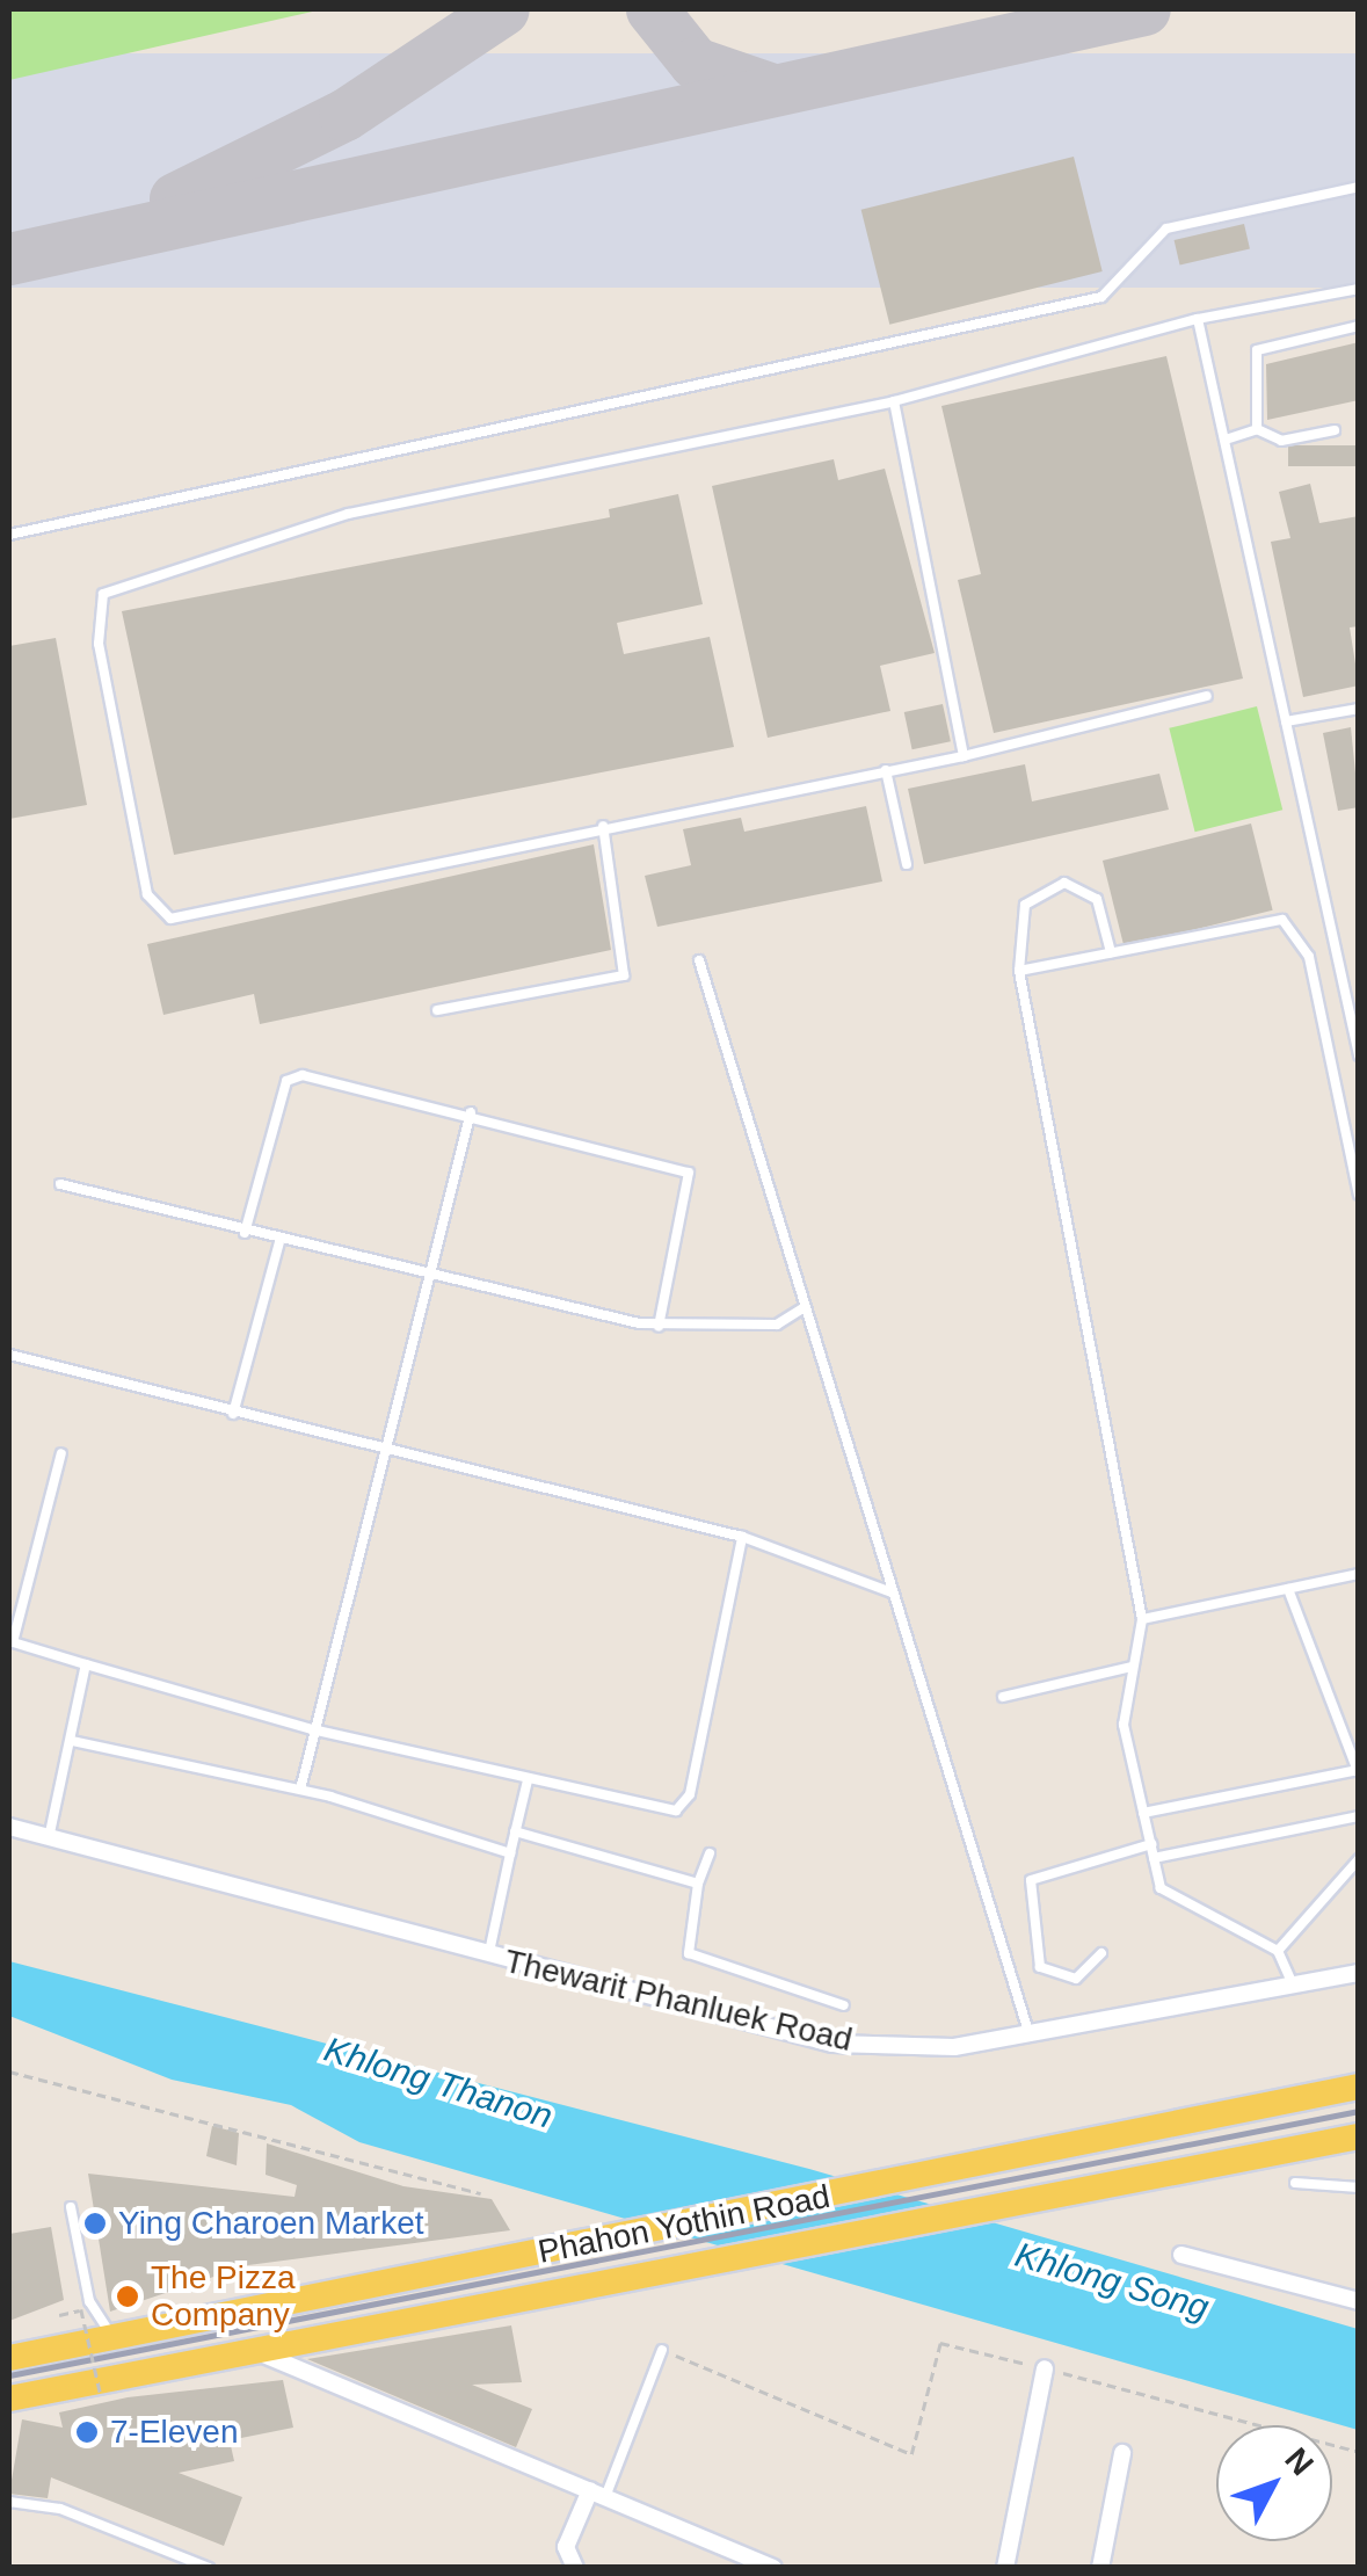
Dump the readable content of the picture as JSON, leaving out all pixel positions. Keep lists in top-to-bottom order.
{
  "streets": {
    "main road": ["Phahon Yothin Road"],
    "street": ["Thewarit Phanluek Road"]
  },
  "water": ["Khlong Thanon", "Khlong Song"],
  "places": ["Ying Charoen Market", "The Pizza Company", "7-Eleven"],
  "north": "top right"
}
